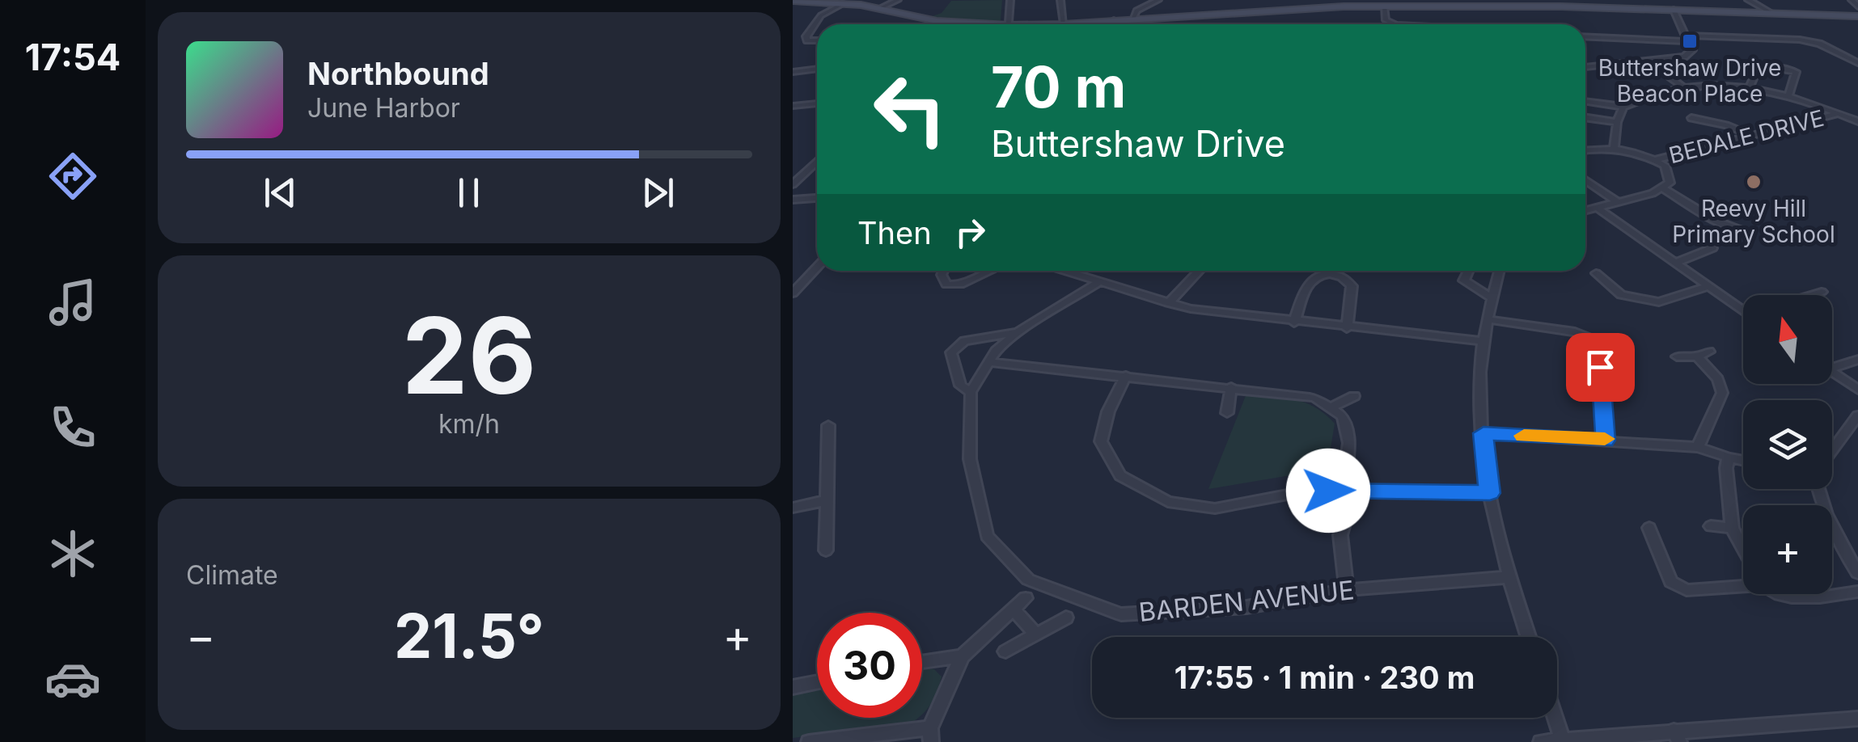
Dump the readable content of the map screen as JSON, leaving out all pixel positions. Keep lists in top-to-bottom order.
{
  "streets": {
    "street": ["BEDALE DRIVE", "BARDEN AVENUE"]
  },
  "places": {
    "transit": ["Buttershaw Drive Beacon Place"],
    "other": ["Reevy Hill Primary School"]
  },
  "north": "top",
  "page": {
    "tabs": "17:54",
    "turn": ["70 m", "Buttershaw Drive"],
    "song": ["Northbound", "June Harbor"],
    "then": "Then",
    "tile": [
      ["26", "km/h"],
      "Climate"
    ],
    "map_buttons": "+",
    "heat": ["−", "21.5°", "+"],
    "limit": "30",
    "trip": "17:55 · 1 min · 230 m"
  }
}
